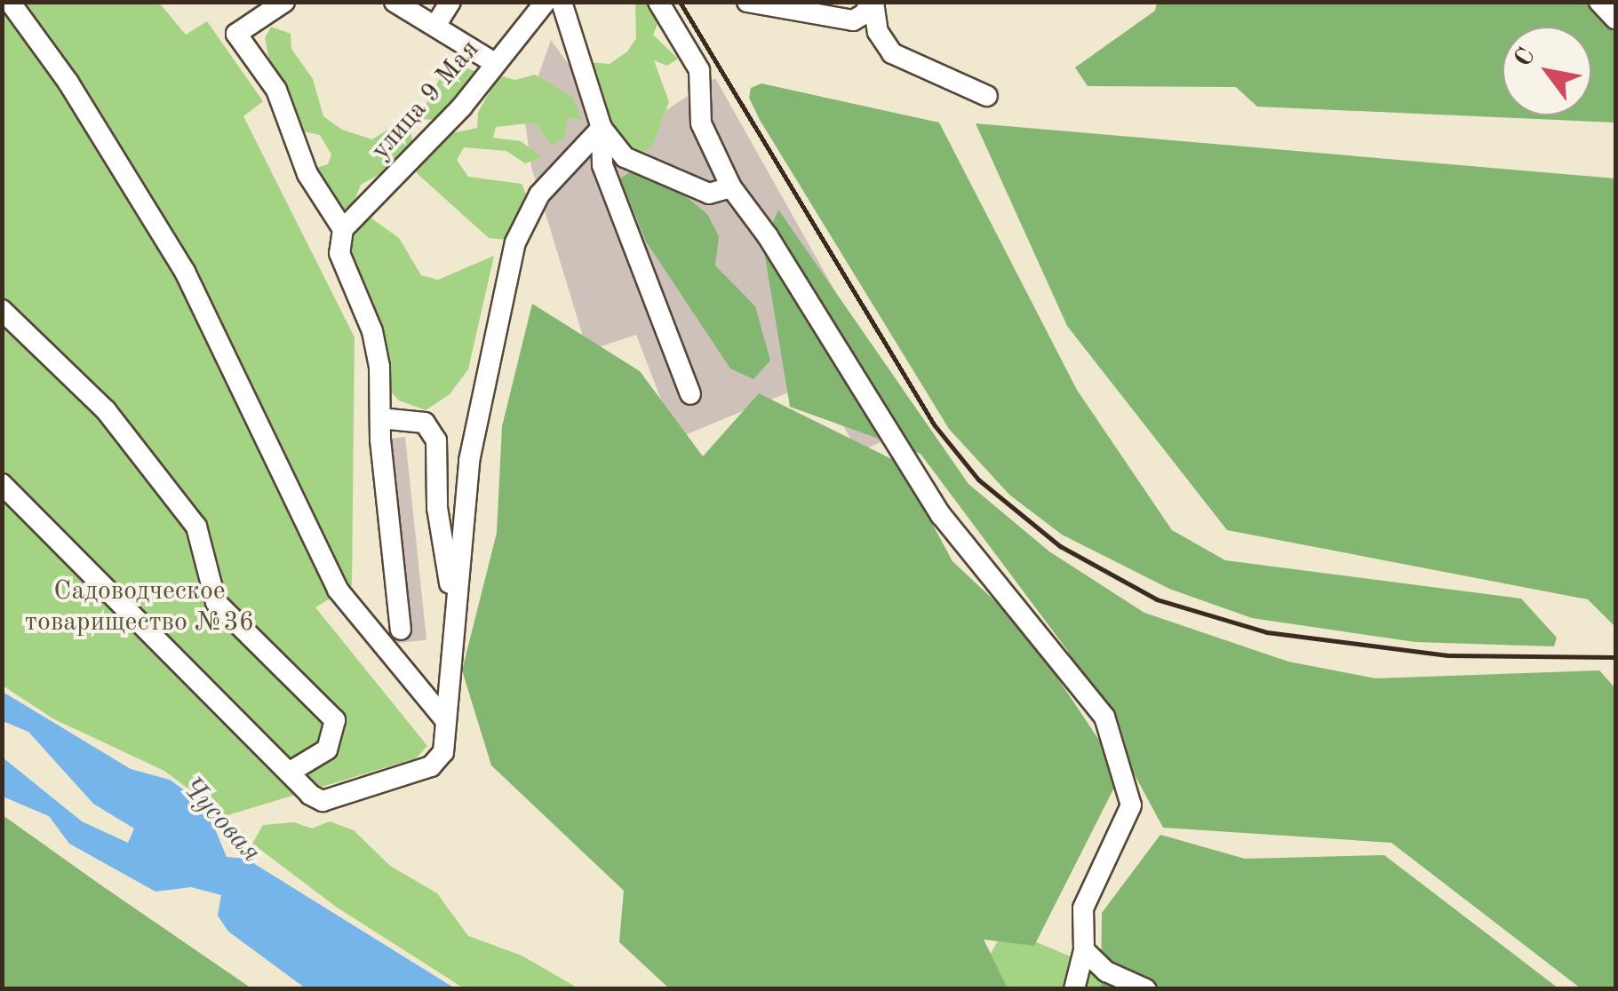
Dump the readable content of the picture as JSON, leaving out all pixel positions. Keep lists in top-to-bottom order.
{
  "streets": {
    "street": ["улица 9 Мая"]
  },
  "water": ["Чусовая"],
  "parks": ["Садоводческое товарищество №36"],
  "north": "top left"
}
